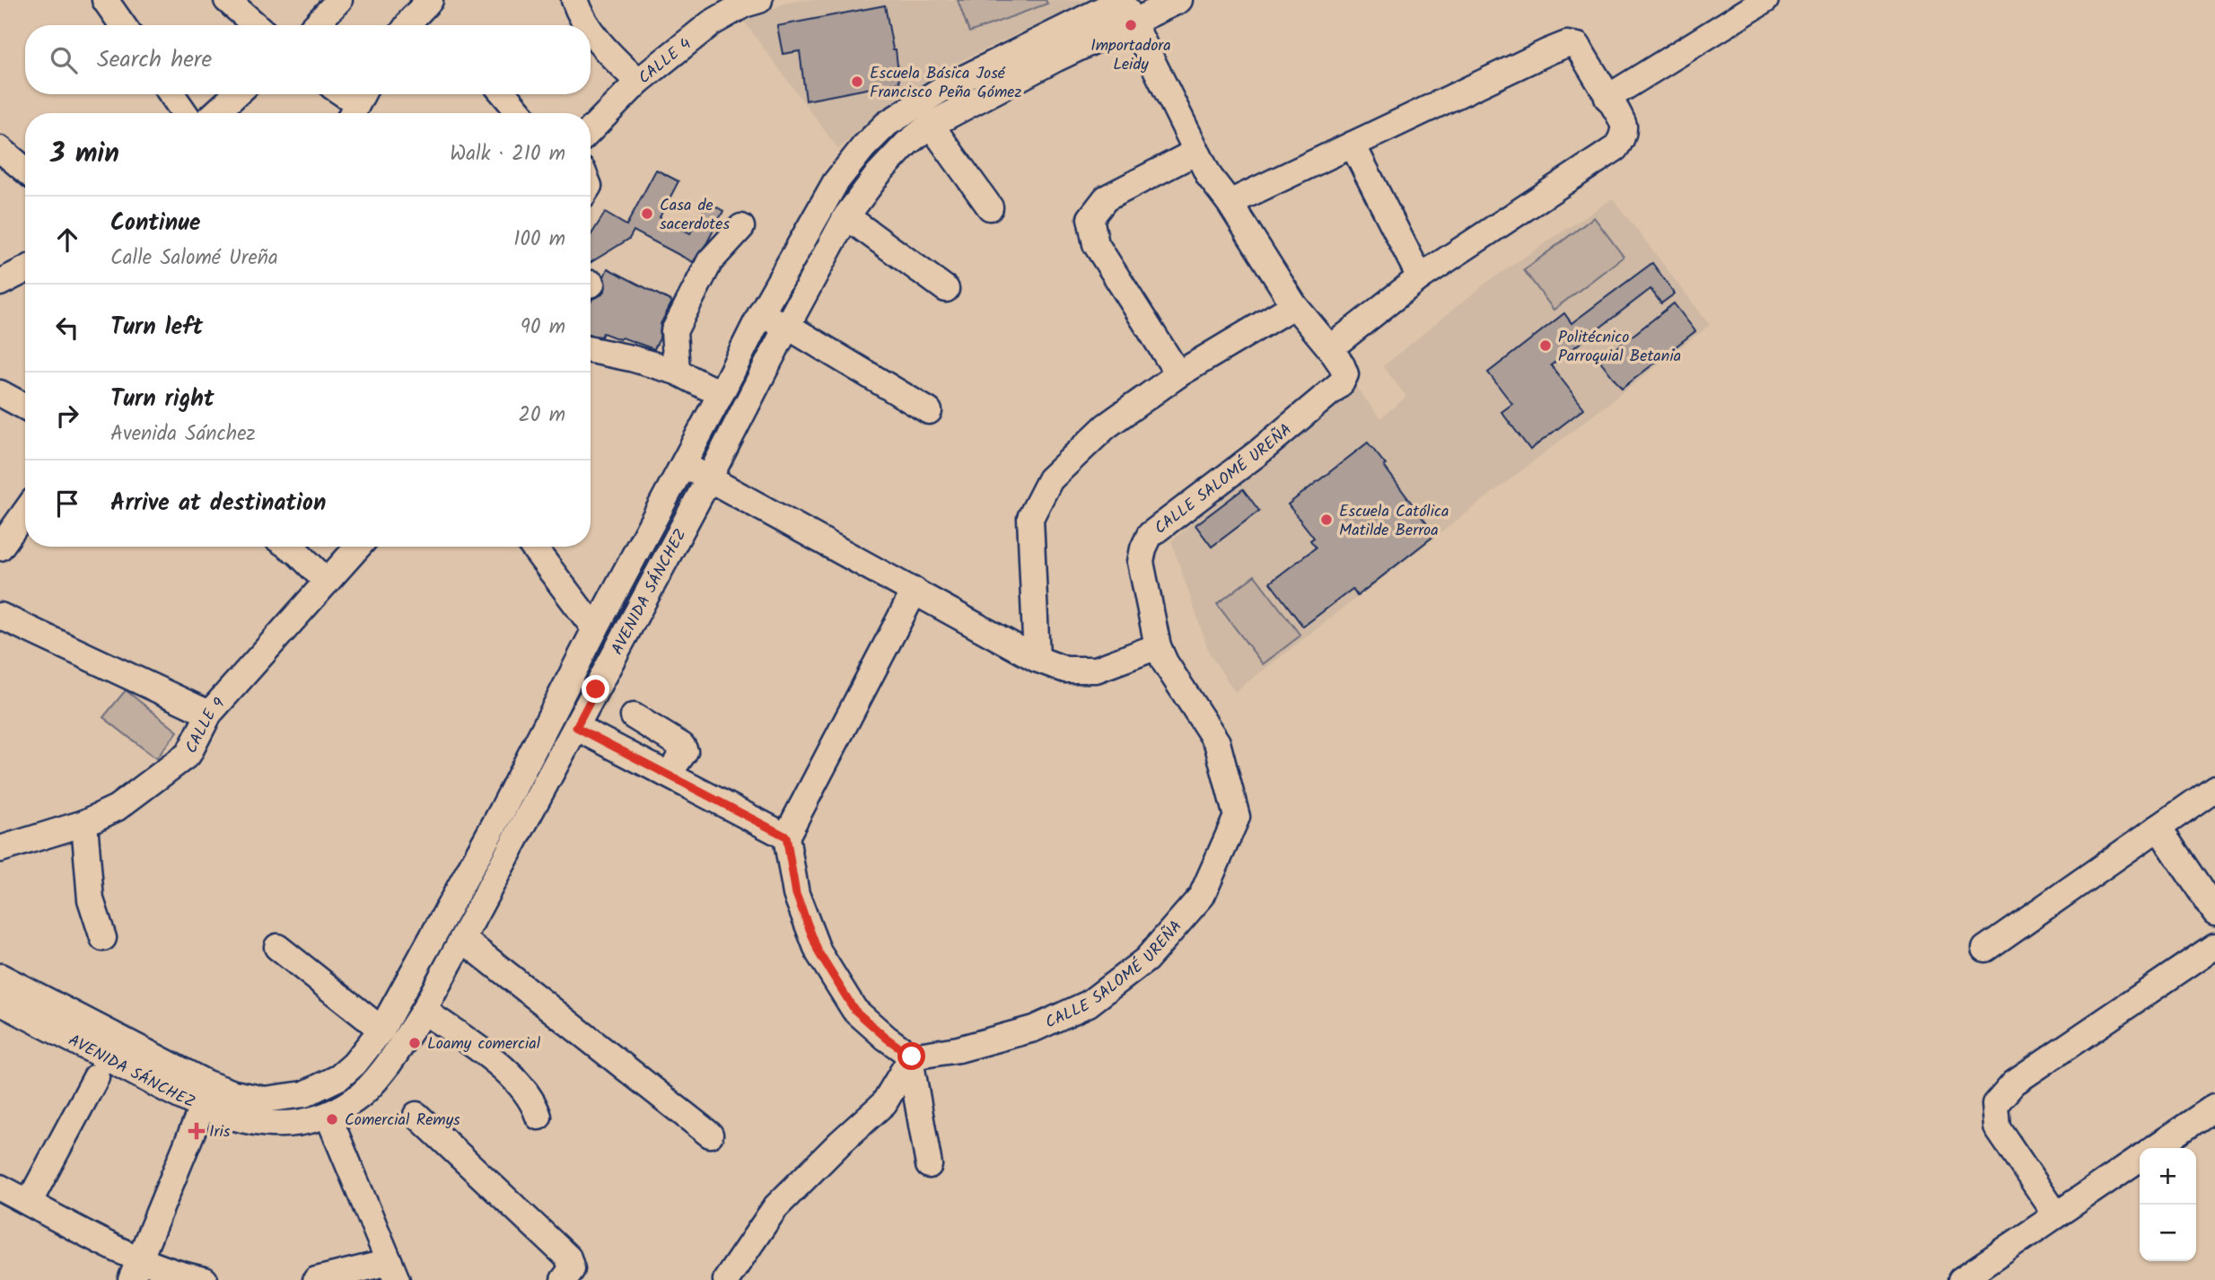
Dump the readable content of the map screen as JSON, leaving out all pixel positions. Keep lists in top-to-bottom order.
{
  "streets": {
    "street": [
      "CALLE 4",
      "CALLE SALOMÉ UREÑA",
      "AVENIDA SÁNCHEZ",
      "CALLE 9"
    ]
  },
  "crossings": [
    ["CALLE SALOMÉ UREÑA", "AVENIDA SÁNCHEZ"]
  ],
  "places": {
    "other": [
      "Importadora Leidy",
      "Escuela Básica José Francisco Peña Gómez",
      "Casa de sacerdotes",
      "Politécnico Parroquial Betania",
      "Escuela Católica Matilde Berroa",
      "Loamy comercial",
      "Comercial Remys"
    ],
    "health": ["Iris"]
  },
  "page": {
    "search": "Search here",
    "heading": ["3 min", "Walk · 210 m"],
    "list": [
      ["Continue", "Calle Salomé Ureña", "100 m"],
      ["Turn left", "90 m"],
      ["Turn right", "Avenida Sánchez", "20 m"],
      "Arrive at destination"
    ],
    "map_buttons": ["+", "−"]
  }
}
